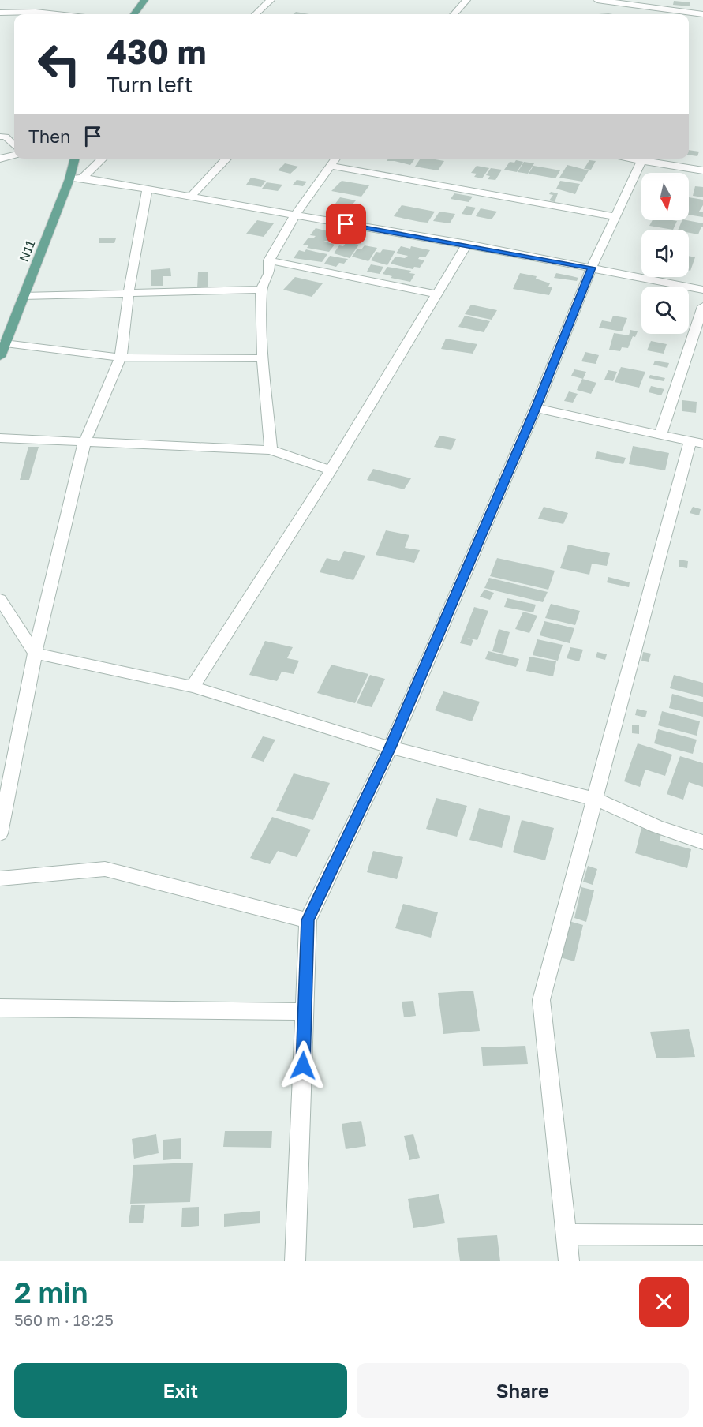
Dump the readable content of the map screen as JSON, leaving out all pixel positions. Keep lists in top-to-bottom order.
{
  "streets": {
    "main road": ["N11"]
  },
  "north": "bottom",
  "page": {
    "turn": ["430 m", "Turn left"],
    "then": "Then",
    "heading": ["2 min", "560 m · 18:25"],
    "buttons": ["Exit", "Share"]
  }
}
